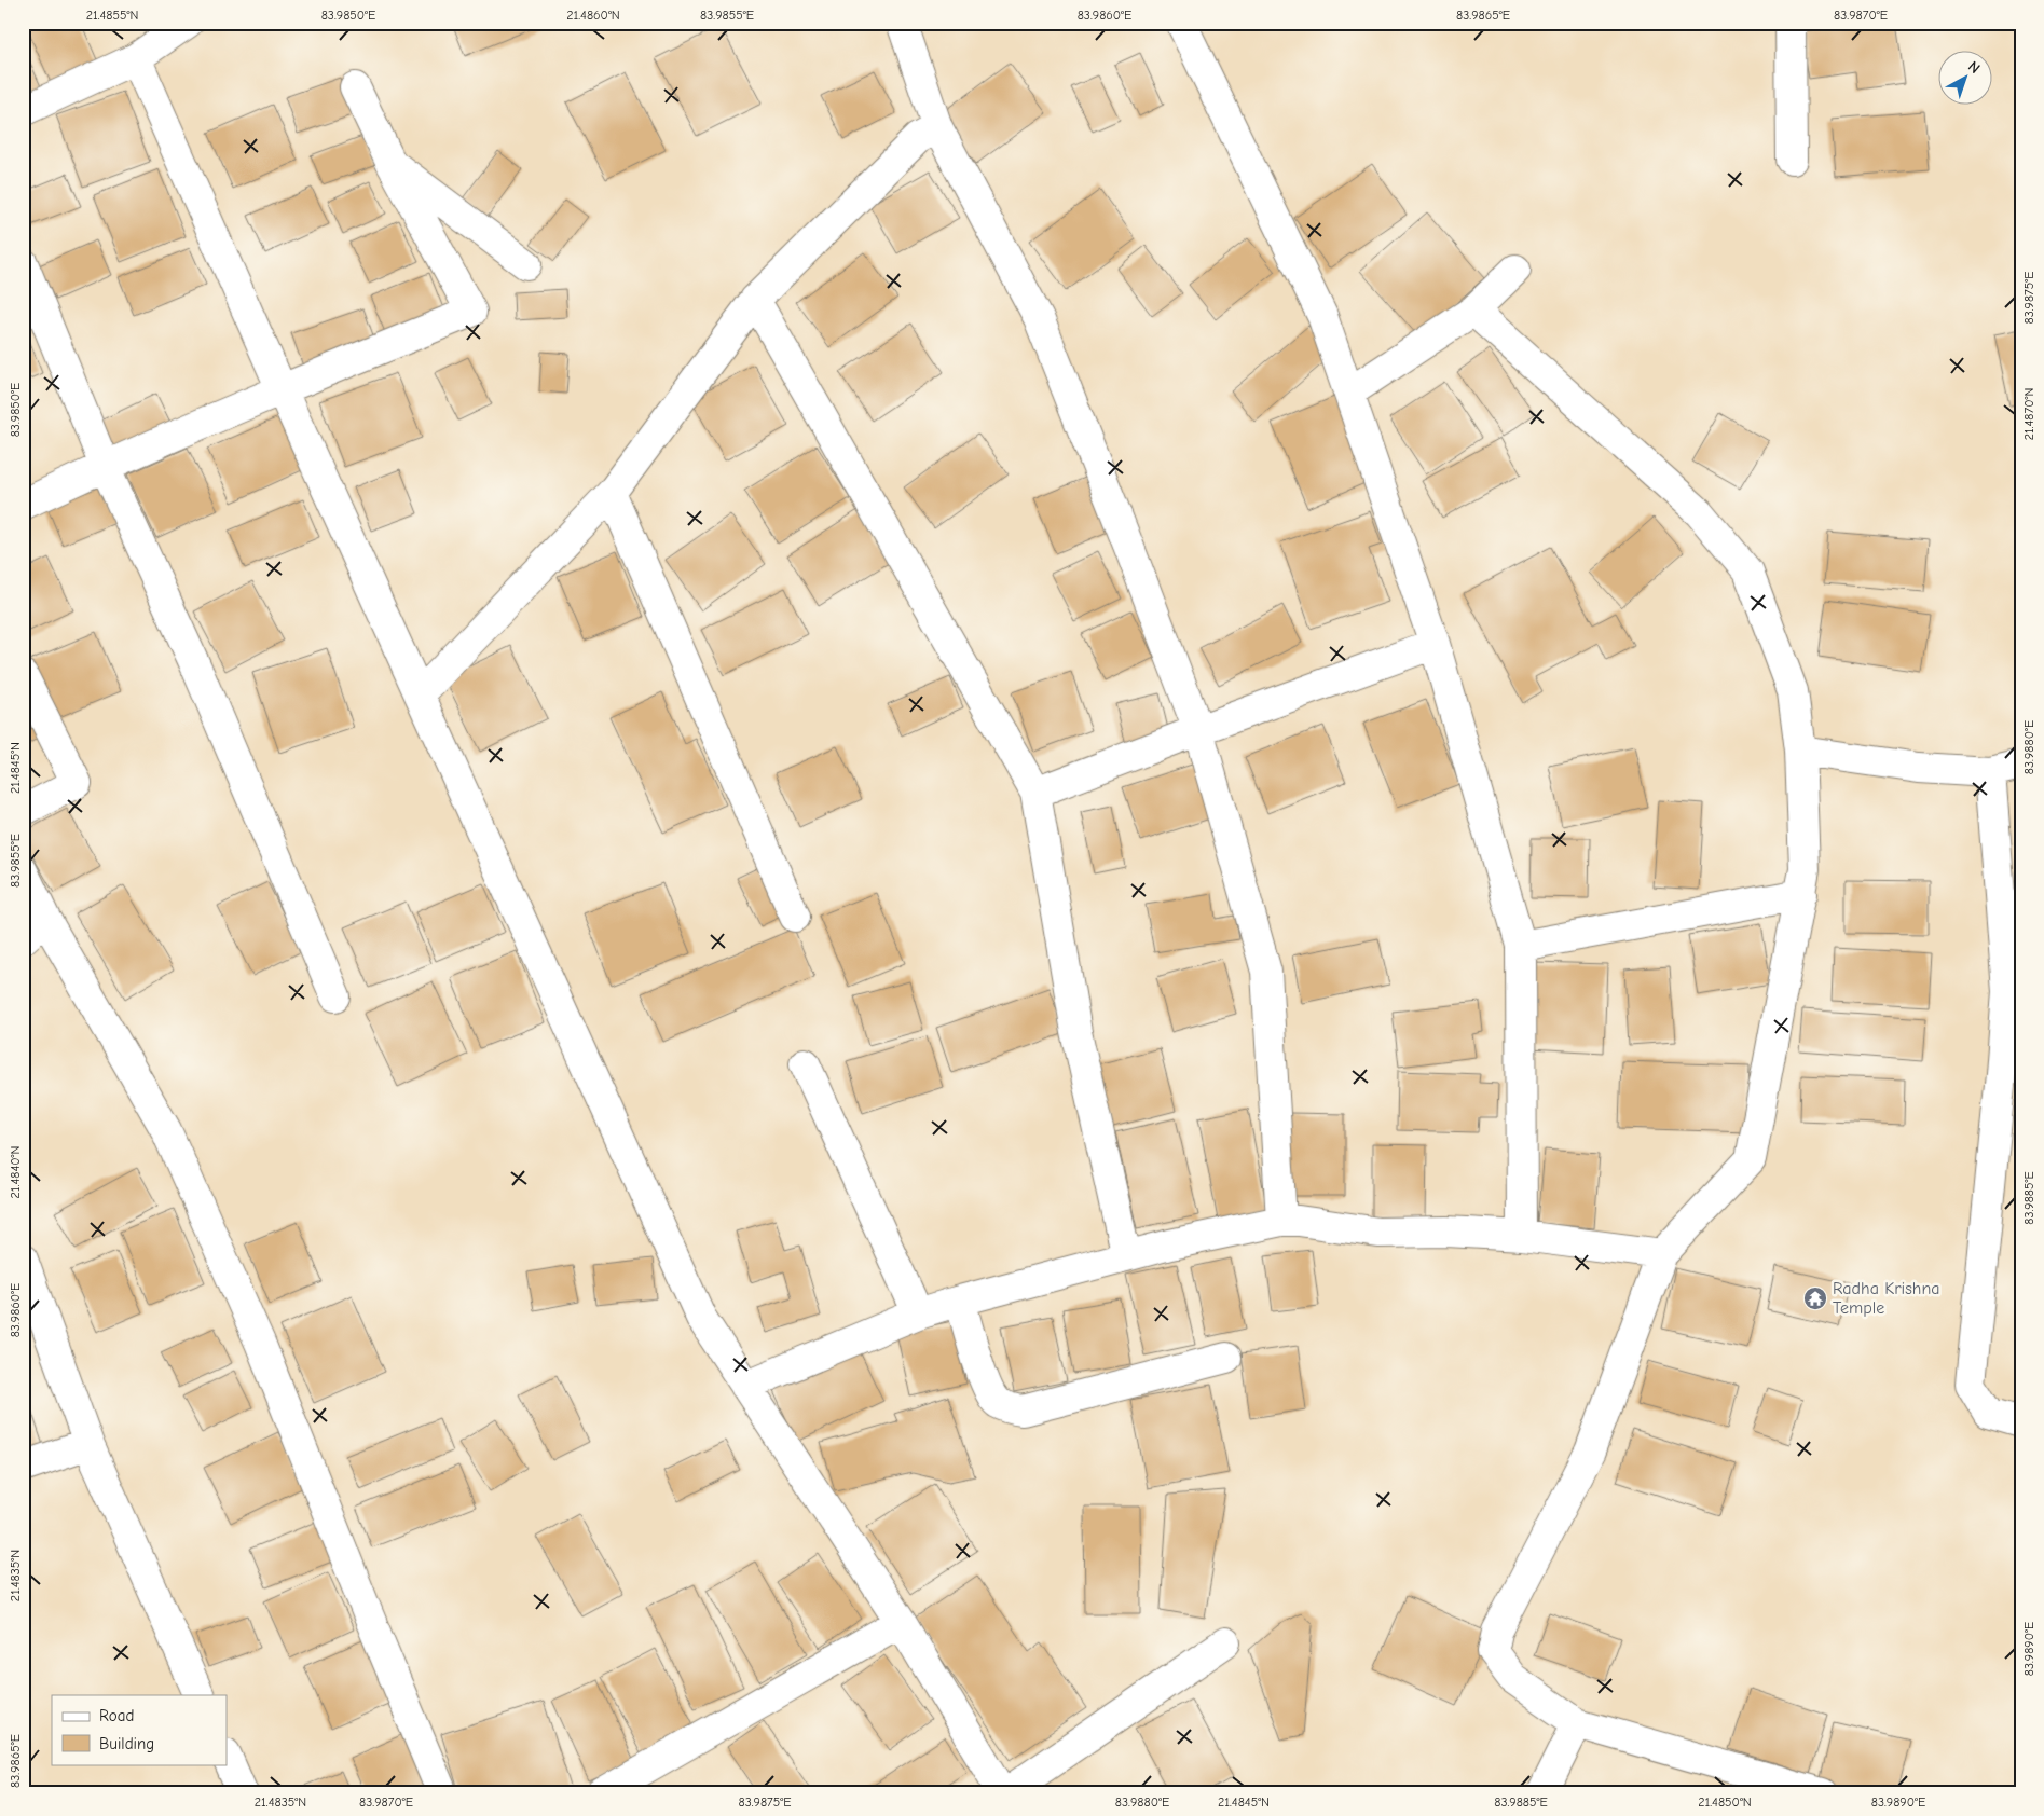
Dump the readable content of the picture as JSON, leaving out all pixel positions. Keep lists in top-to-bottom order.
{
  "places": {
    "temple": ["Radha Krishna Temple"]
  },
  "legend": ["Road", "Building"],
  "north": "top right",
  "coordinates": [
    "21.4855°N",
    "83.9850°E",
    "21.4860°N",
    "83.9855°E",
    "83.9860°E",
    "83.9865°E",
    "83.9870°E",
    "83.9875°E",
    "21.4870°N",
    "83.9880°E",
    "21.4845°N",
    "21.4840°N",
    "83.9885°E",
    "21.4835°N",
    "83.9890°E",
    "21.4850°N"
  ]
}
